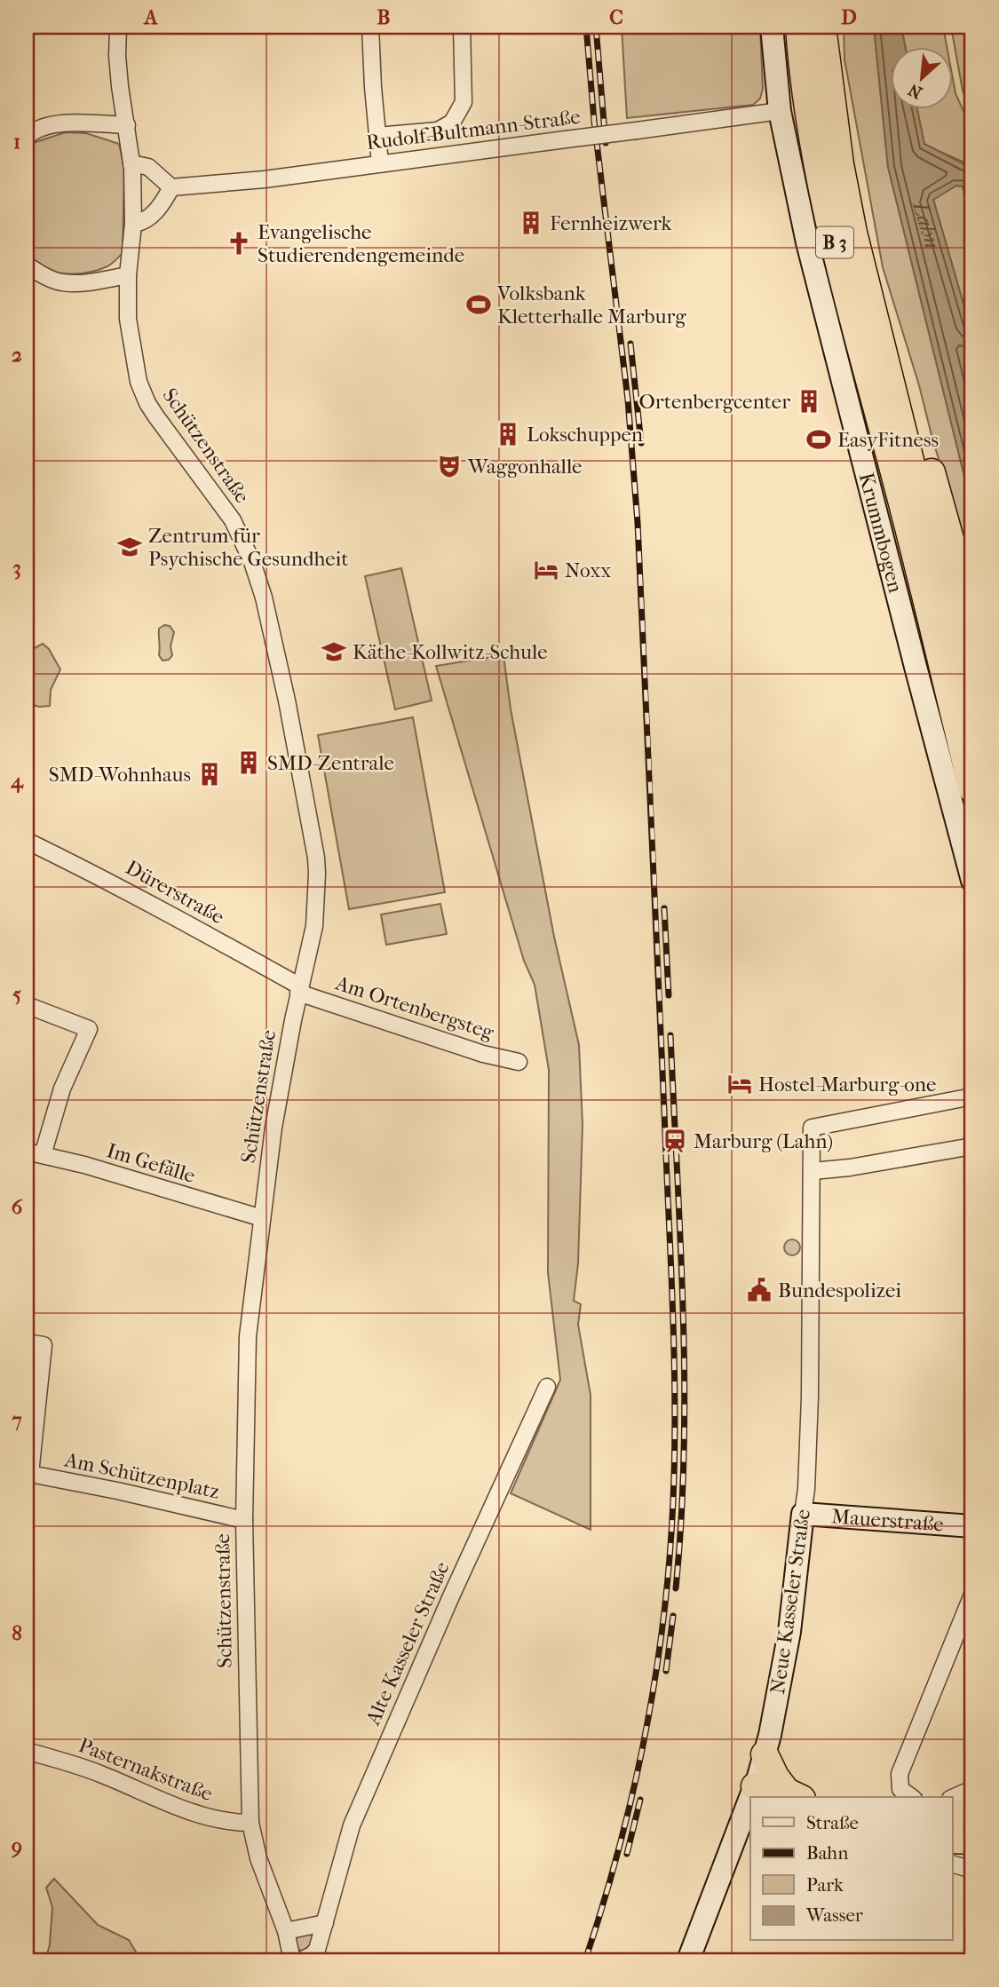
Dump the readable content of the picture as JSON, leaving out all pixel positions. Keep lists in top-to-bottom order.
{
  "streets": {
    "highway": ["B 3"],
    "main road": ["Krummbogen", "Mauerstraße", "Neue Kasseler Straße"],
    "street": [
      "Rudolf-Bultmann-Straße",
      "Schützenstraße",
      "Dürerstraße",
      "Am Ortenbergsteg",
      "Im Gefälle",
      "Am Schützenplatz",
      "Alte Kasseler Straße",
      "Pasternakstraße"
    ]
  },
  "crossings": [
    ["Rudolf-Bultmann-Straße", "Krummbogen"],
    ["Schützenstraße", "Dürerstraße"],
    ["Schützenstraße", "Am Ortenbergsteg"],
    ["Schützenstraße", "Im Gefälle"],
    ["Schützenstraße", "Am Schützenplatz"],
    ["Schützenstraße", "Pasternakstraße"],
    ["Dürerstraße", "Am Ortenbergsteg"],
    ["Mauerstraße", "Neue Kasseler Straße"]
  ],
  "water": ["Lahn"],
  "places": {
    "building": [
      "Fernheizwerk",
      "Ortenbergcenter",
      "Lokschuppen",
      "SMD-Zentrale",
      "SMD-Wohnhaus"
    ],
    "church": ["Evangelische Studierendengemeinde"],
    "sports": ["Volksbank Kletterhalle Marburg", "EasyFitness"],
    "theatre": ["Waggonhalle"],
    "school or university": ["Zentrum für Psychische Gesundheit", "Käthe-Kollwitz-Schule"],
    "hotel": ["Noxx", "Hostel-Marburg-one"],
    "station": ["Marburg (Lahn)"],
    "public building": ["Bundespolizei"]
  },
  "legend": [
    "Straße",
    "Bahn",
    "Park",
    "Wasser"
  ],
  "north": "bottom left",
  "grid": {
    "columns": [
      "A",
      "B",
      "C",
      "D"
    ],
    "rows": [
      "1",
      "2",
      "3",
      "4",
      "5",
      "6",
      "7",
      "8",
      "9"
    ]
  }
}
